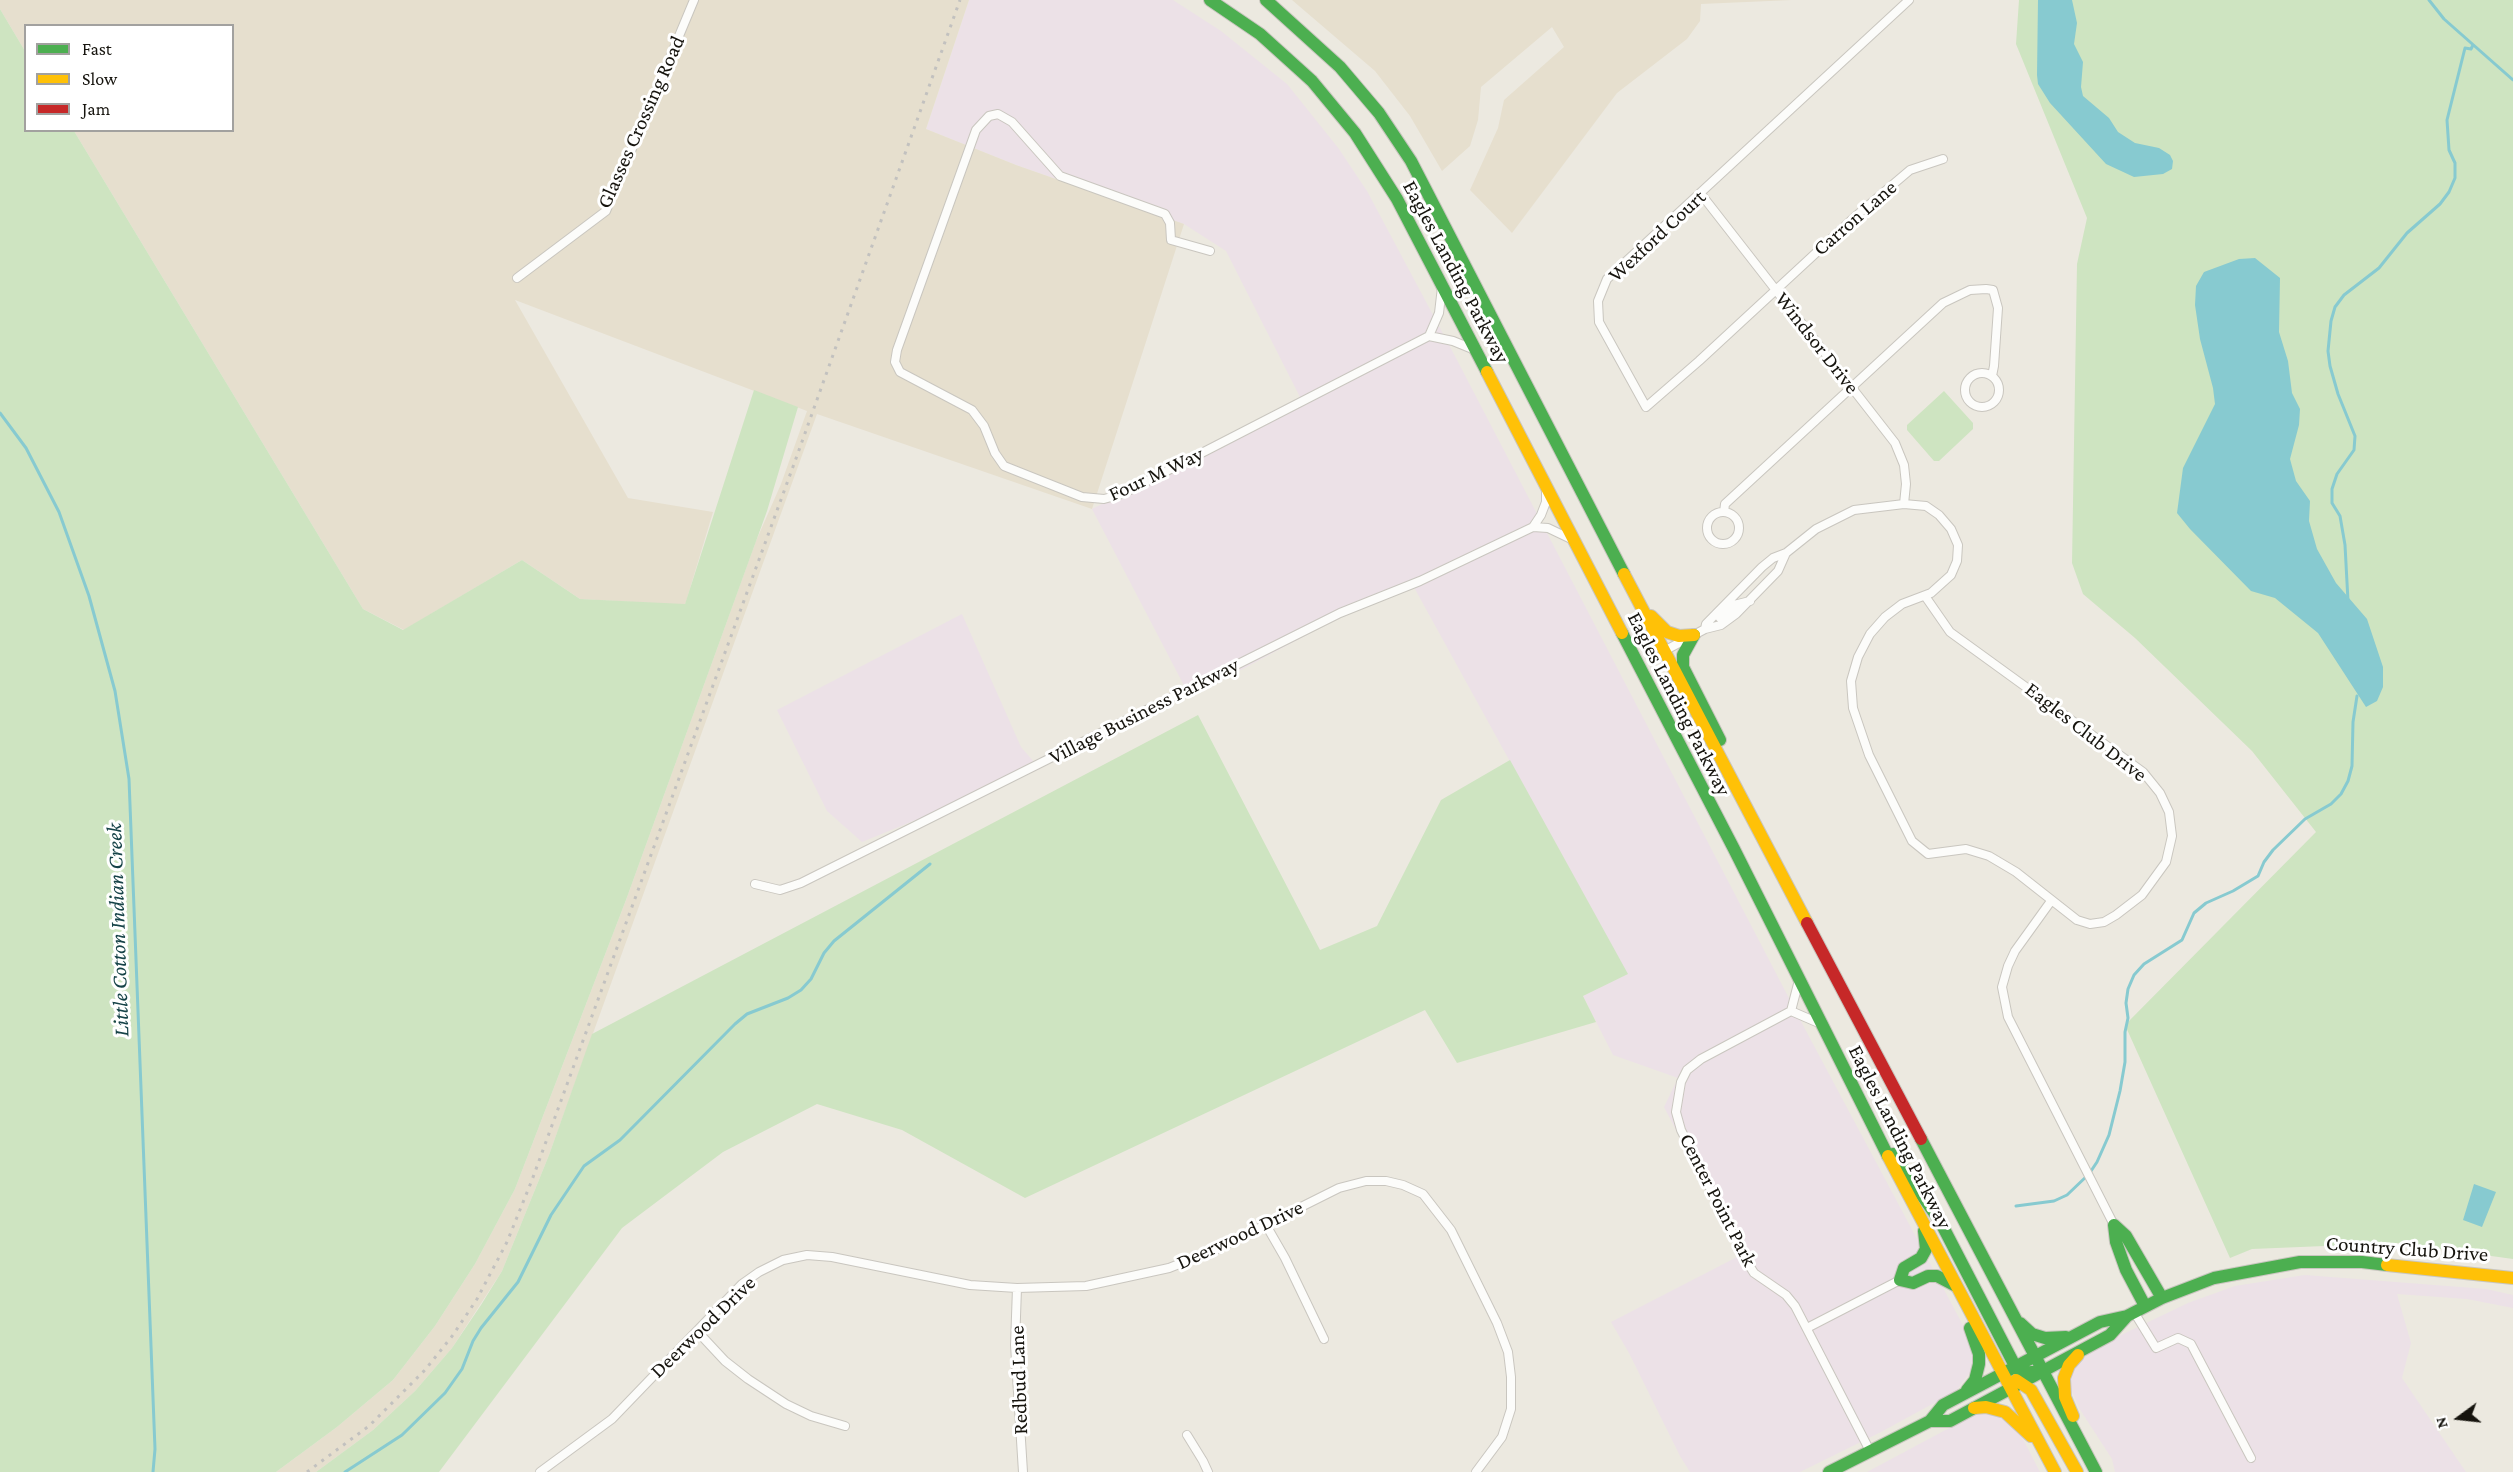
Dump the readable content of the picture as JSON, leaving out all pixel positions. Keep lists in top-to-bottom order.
{
  "streets": {
    "main road": ["Eagles Landing Parkway", "Country Club Drive"],
    "street": [
      "Glasses Crossing Road",
      "Carron Lane",
      "Wexford Court",
      "Windsor Drive",
      "Four M Way",
      "Village Business Parkway",
      "Eagles Club Drive",
      "Center Point Park",
      "Deerwood Drive",
      "Redbud Lane"
    ]
  },
  "crossings": [
    ["Carron Lane", "Wexford Court"],
    ["Carron Lane", "Windsor Drive"],
    ["Wexford Court", "Windsor Drive"],
    ["Eagles Landing Parkway", "Country Club Drive"],
    ["Windsor Drive", "Eagles Club Drive"],
    ["Center Point Park", "Country Club Drive"],
    ["Deerwood Drive", "Redbud Lane"]
  ],
  "water": ["Little Cotton Indian Creek"],
  "legend": ["Fast", "Slow", "Jam"],
  "north": "left"
}
